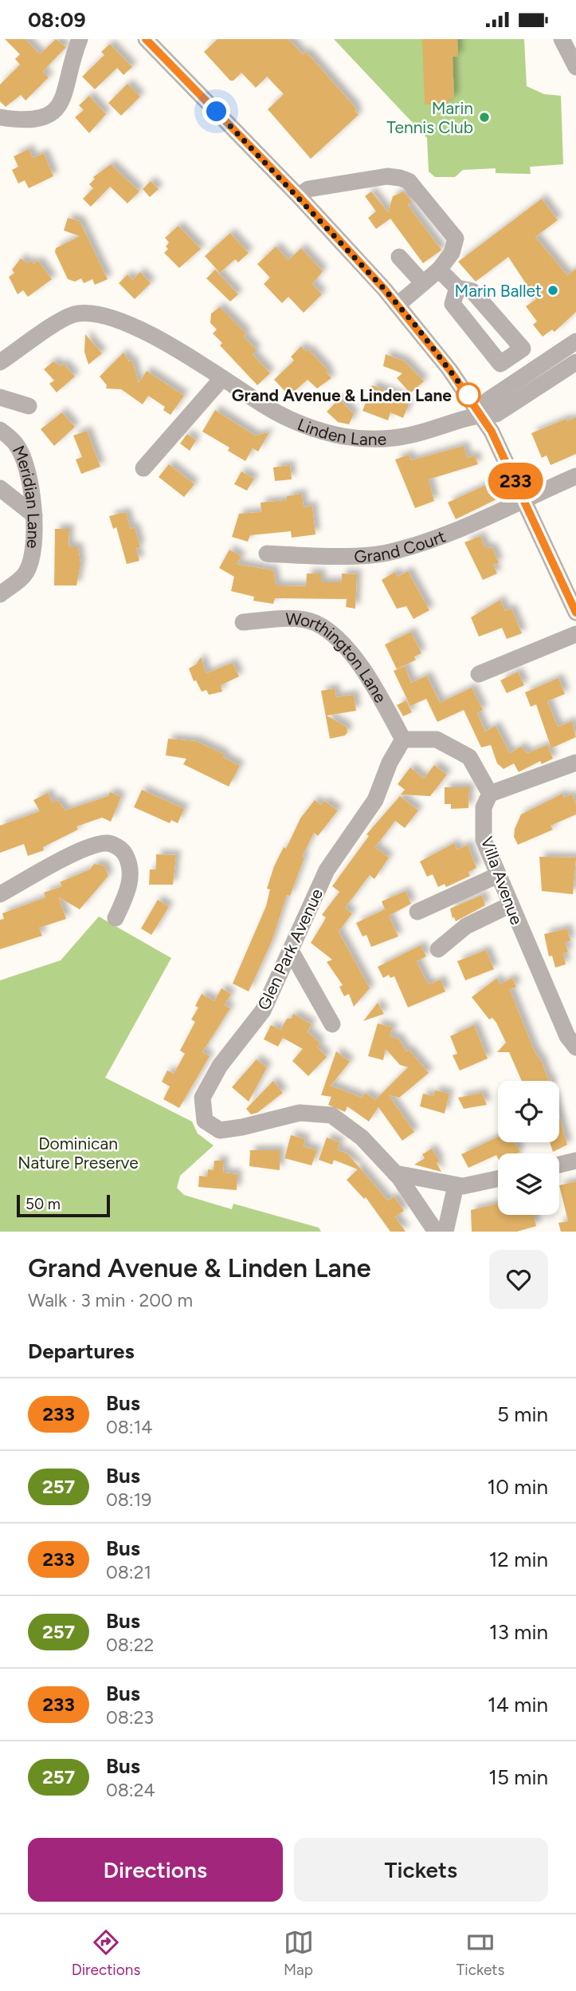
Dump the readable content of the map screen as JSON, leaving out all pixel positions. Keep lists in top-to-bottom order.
{
  "streets": {
    "street": [
      "Linden Lane",
      "Meridian Lane",
      "Grand Court",
      "Worthington Lane",
      "Villa Avenue",
      "Glen Park Avenue"
    ]
  },
  "crossings": [
    ["Worthington Lane", "Glen Park Avenue"]
  ],
  "parks": ["Dominican Nature Preserve"],
  "places": ["Marin Tennis Club", "Marin Ballet", "Grand Avenue & Linden Lane"],
  "lines": ["bus line 233"],
  "scale_bar": "50 m",
  "page": {
    "status": "08:09",
    "on_map": "233",
    "scale": "50 m",
    "heading": [
      ["Grand Avenue & Linden Lane", "Walk · 3 min · 200 m"],
      "Departures"
    ],
    "list": [
      {
        "mark": "233",
        "name": "Bus",
        "note": "08:14",
        "value": "5 min"
      },
      {
        "mark": "257",
        "name": "Bus",
        "note": "08:19",
        "value": "10 min"
      },
      {
        "mark": "233",
        "name": "Bus",
        "note": "08:21",
        "value": "12 min"
      },
      {
        "mark": "257",
        "name": "Bus",
        "note": "08:22",
        "value": "13 min"
      },
      {
        "mark": "233",
        "name": "Bus",
        "note": "08:23",
        "value": "14 min"
      },
      {
        "mark": "257",
        "name": "Bus",
        "note": "08:24",
        "value": "15 min"
      }
    ],
    "buttons": ["Directions", "Tickets"],
    "tabs": ["Directions", "Map", "Tickets"]
  }
}
